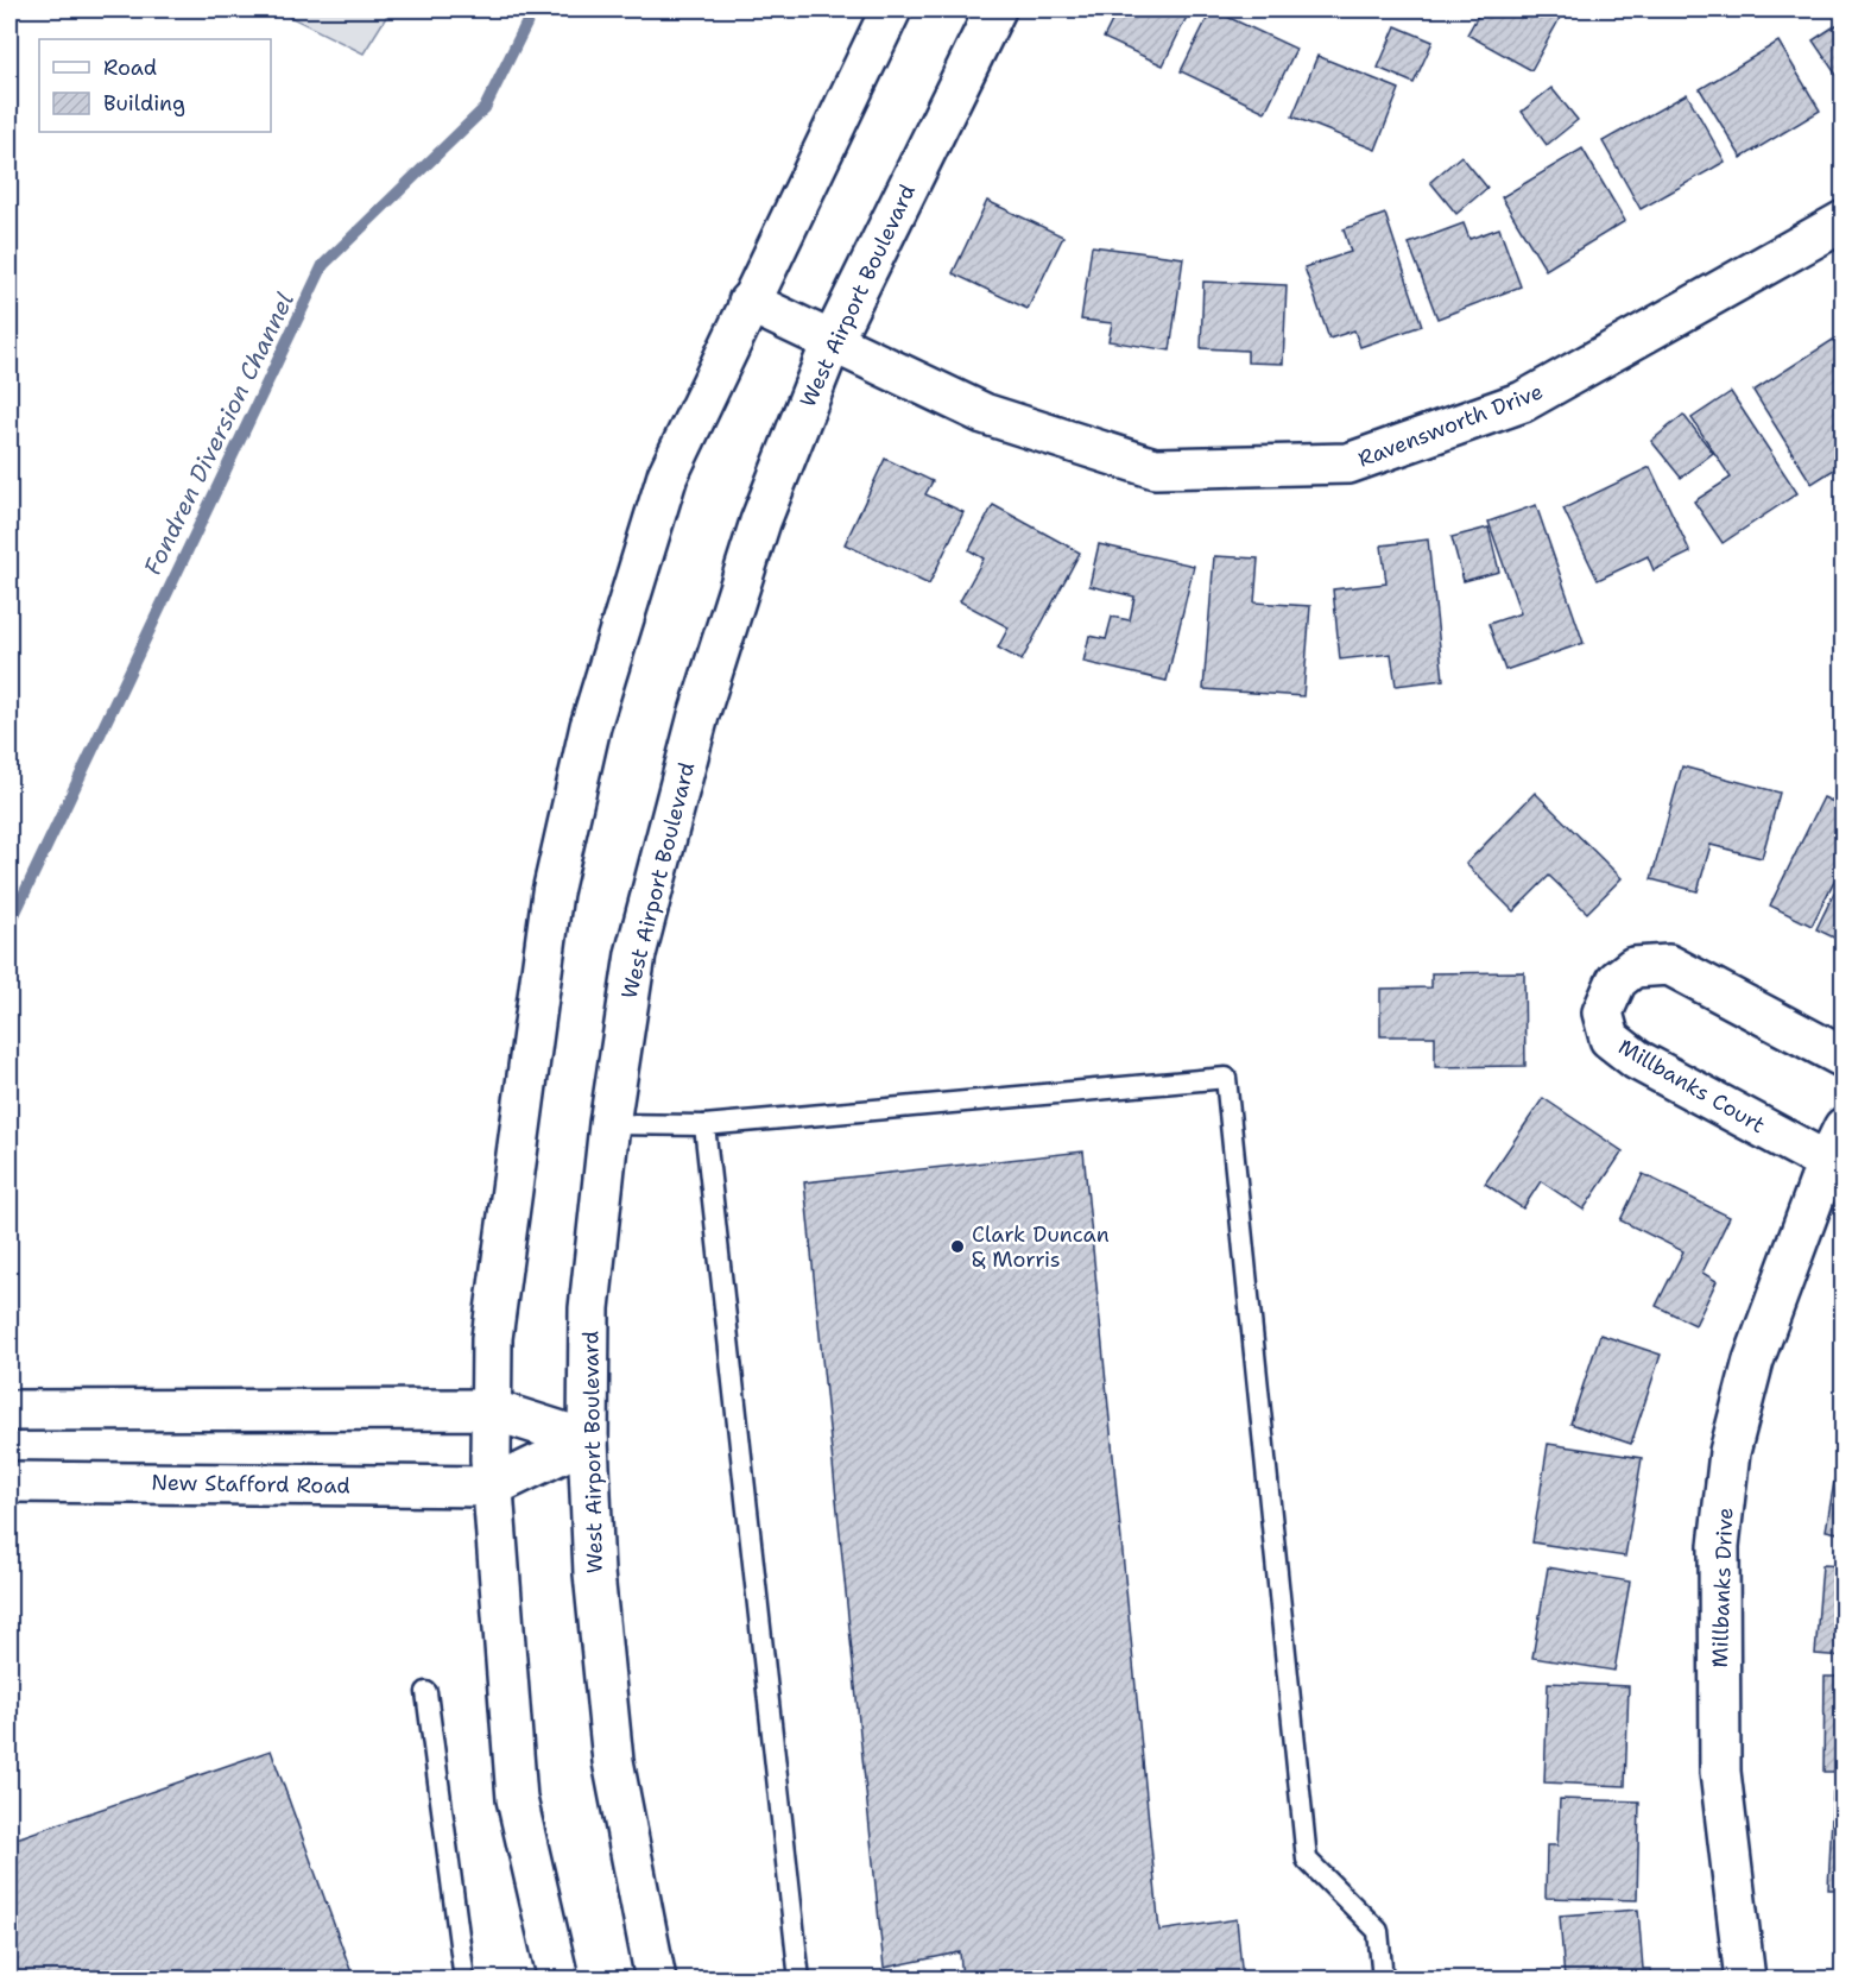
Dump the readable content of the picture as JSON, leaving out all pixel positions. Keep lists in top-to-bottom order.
{
  "streets": {
    "main road": [
      "West Airport Boulevard",
      "Ravensworth Drive",
      "Millbanks Court",
      "New Stafford Road",
      "Millbanks Drive"
    ]
  },
  "crossings": [
    ["West Airport Boulevard", "Ravensworth Drive"],
    ["Millbanks Court", "Millbanks Drive"]
  ],
  "water": ["Fondren Diversion Channel"],
  "places": ["Clark Duncan & Morris"],
  "legend": ["Road", "Building"]
}
